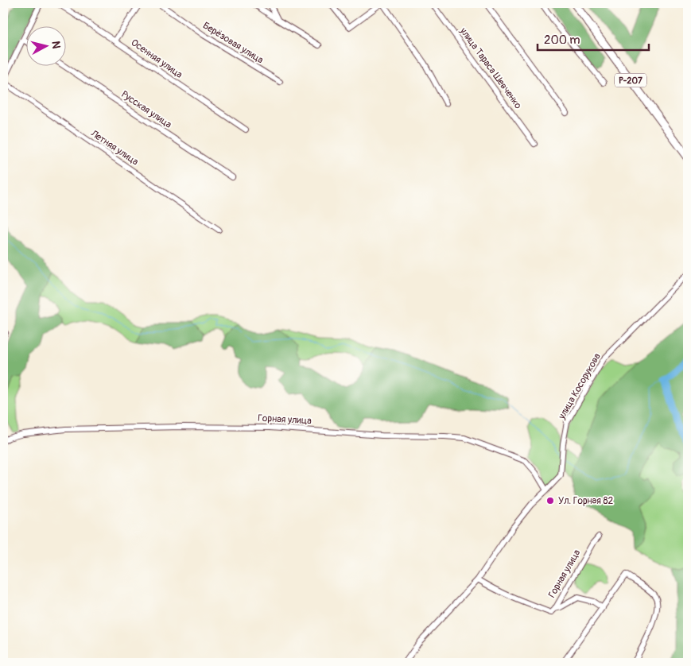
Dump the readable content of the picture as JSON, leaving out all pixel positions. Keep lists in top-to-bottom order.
{
  "streets": {
    "main road": ["Р-207"],
    "street": [
      "Берёзовая улица",
      "Осенняя улица",
      "улица Тараса Шевченко",
      "Русская улица",
      "Летняя улица",
      "улица Косорукова",
      "Горная улица"
    ]
  },
  "crossings": [
    ["улица Косорукова", "Горная улица"]
  ],
  "places": ["Ул. Горная 82"],
  "scale_bar": "200 m",
  "north": "right"
}
